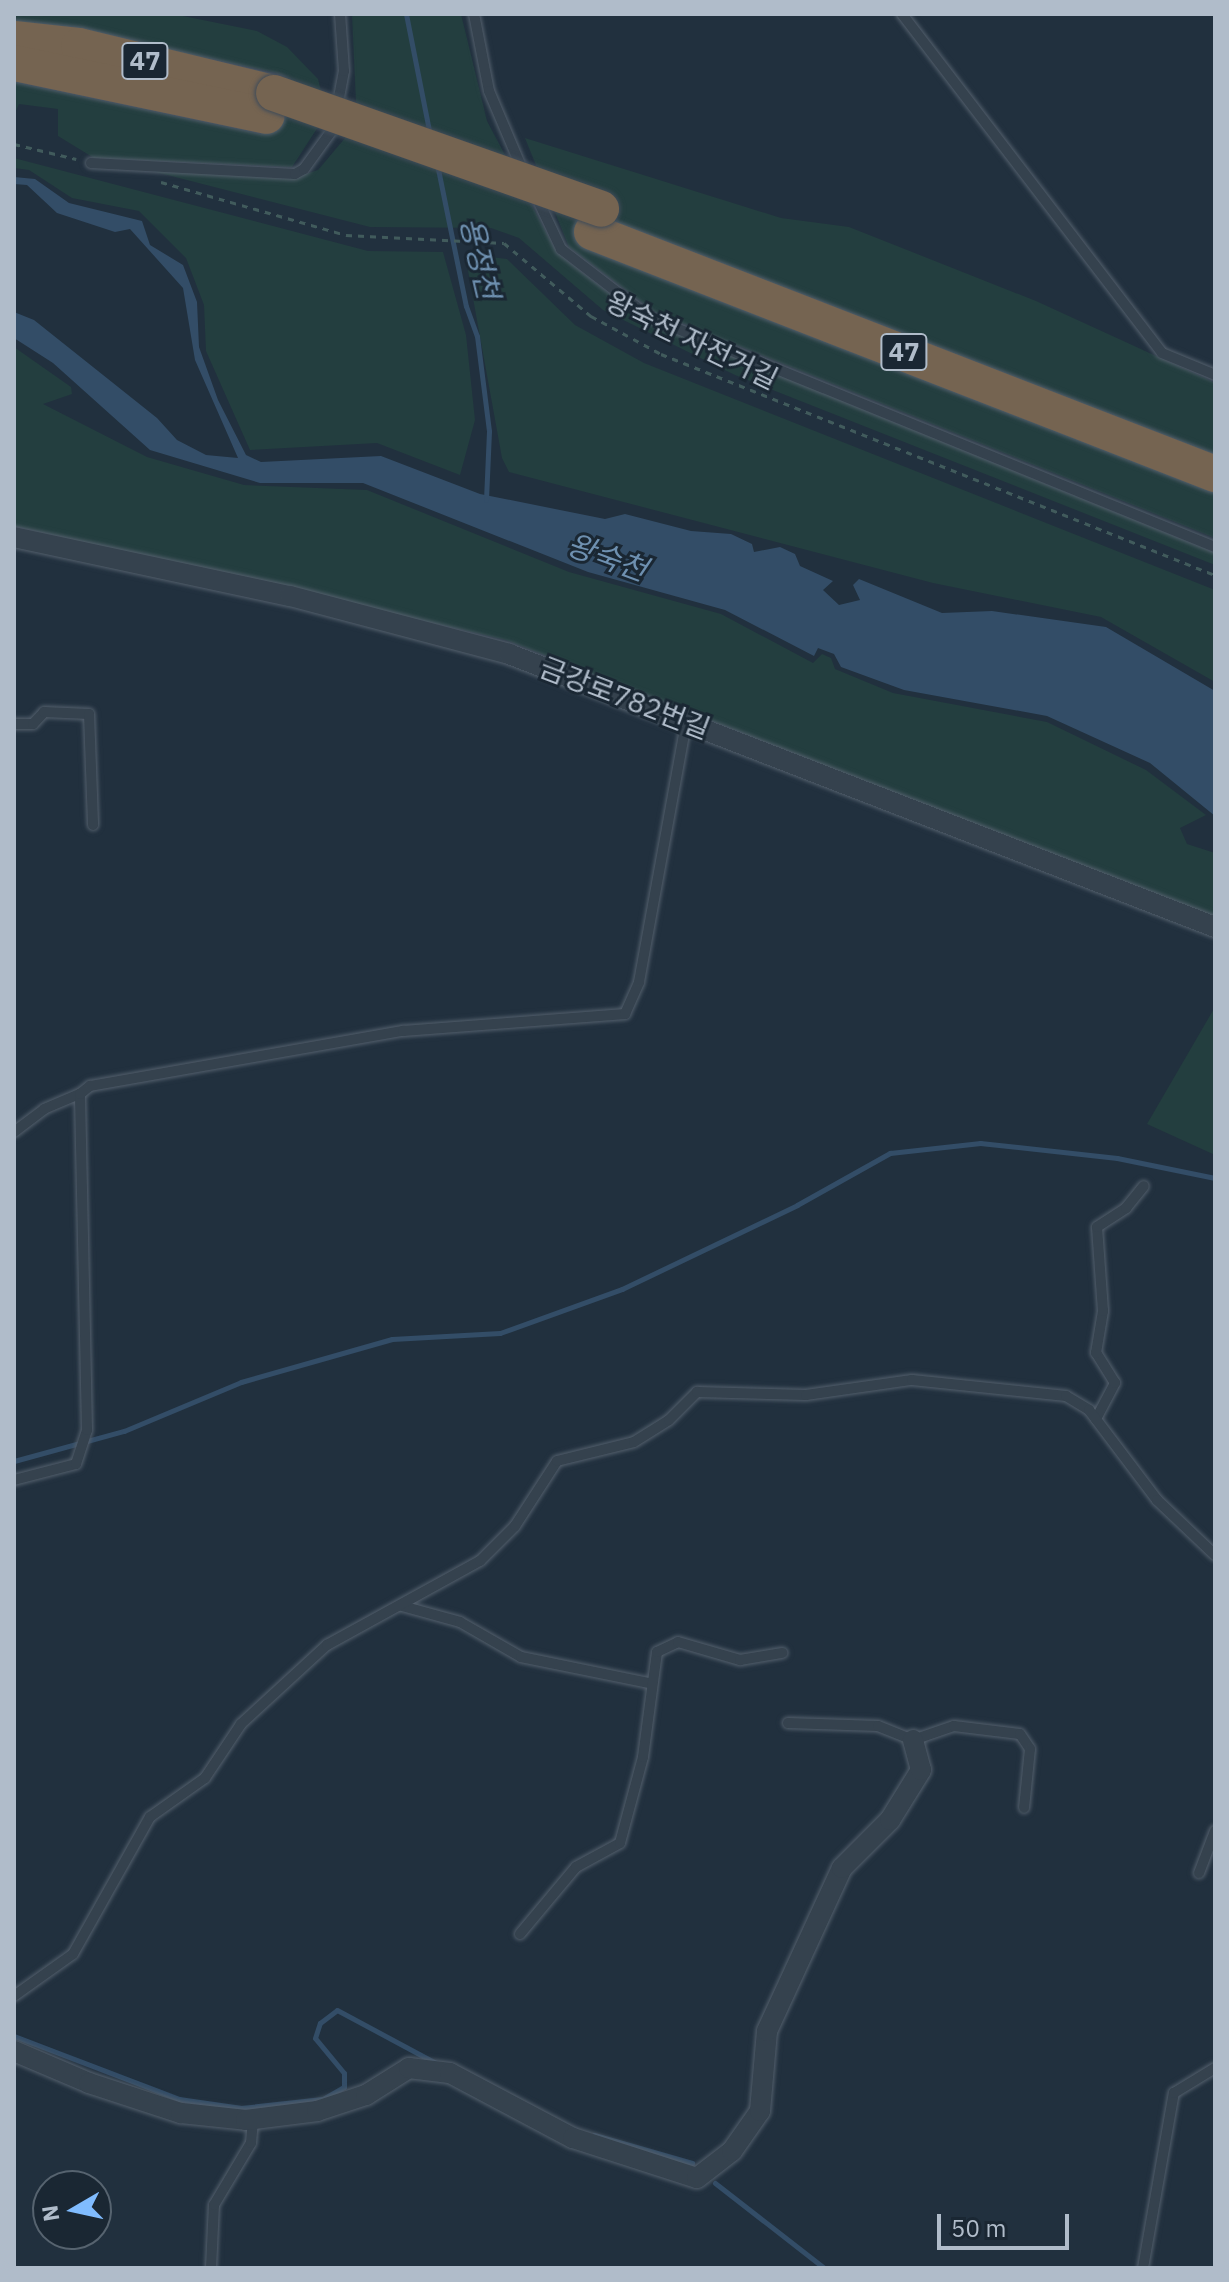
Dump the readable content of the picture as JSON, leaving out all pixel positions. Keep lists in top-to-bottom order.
{
  "streets": {
    "highway": ["47"],
    "street": ["금강로782번길"],
    "path": ["왕숙천 자전거길"]
  },
  "water": ["용정천", "왕숙천"],
  "scale_bar": "50 m",
  "north": "left"
}
